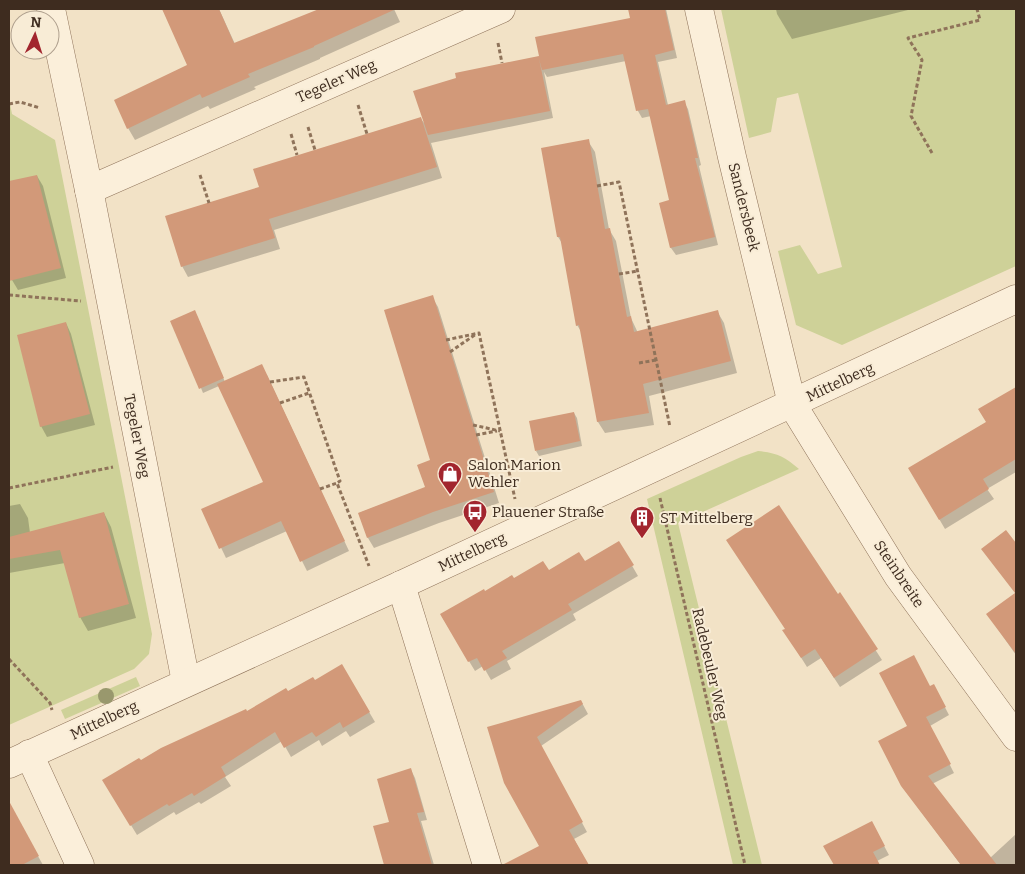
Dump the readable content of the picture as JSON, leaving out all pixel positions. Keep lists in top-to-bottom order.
{
  "streets": {
    "street": [
      "Tegeler Weg",
      "Sandersbeek",
      "Mittelberg",
      "Steinbreite"
    ],
    "path": ["Radebeuler Weg"]
  },
  "crossings": [
    ["Tegeler Weg", "Mittelberg"],
    ["Sandersbeek", "Mittelberg"],
    ["Sandersbeek", "Steinbreite"],
    ["Mittelberg", "Steinbreite"],
    ["Mittelberg", "Radebeuler Weg"]
  ],
  "places": {
    "shop": ["Salon Marion Wehler"],
    "bus stop": ["Plauener Straße"],
    "building": ["ST Mittelberg"]
  },
  "north": "top"
}
